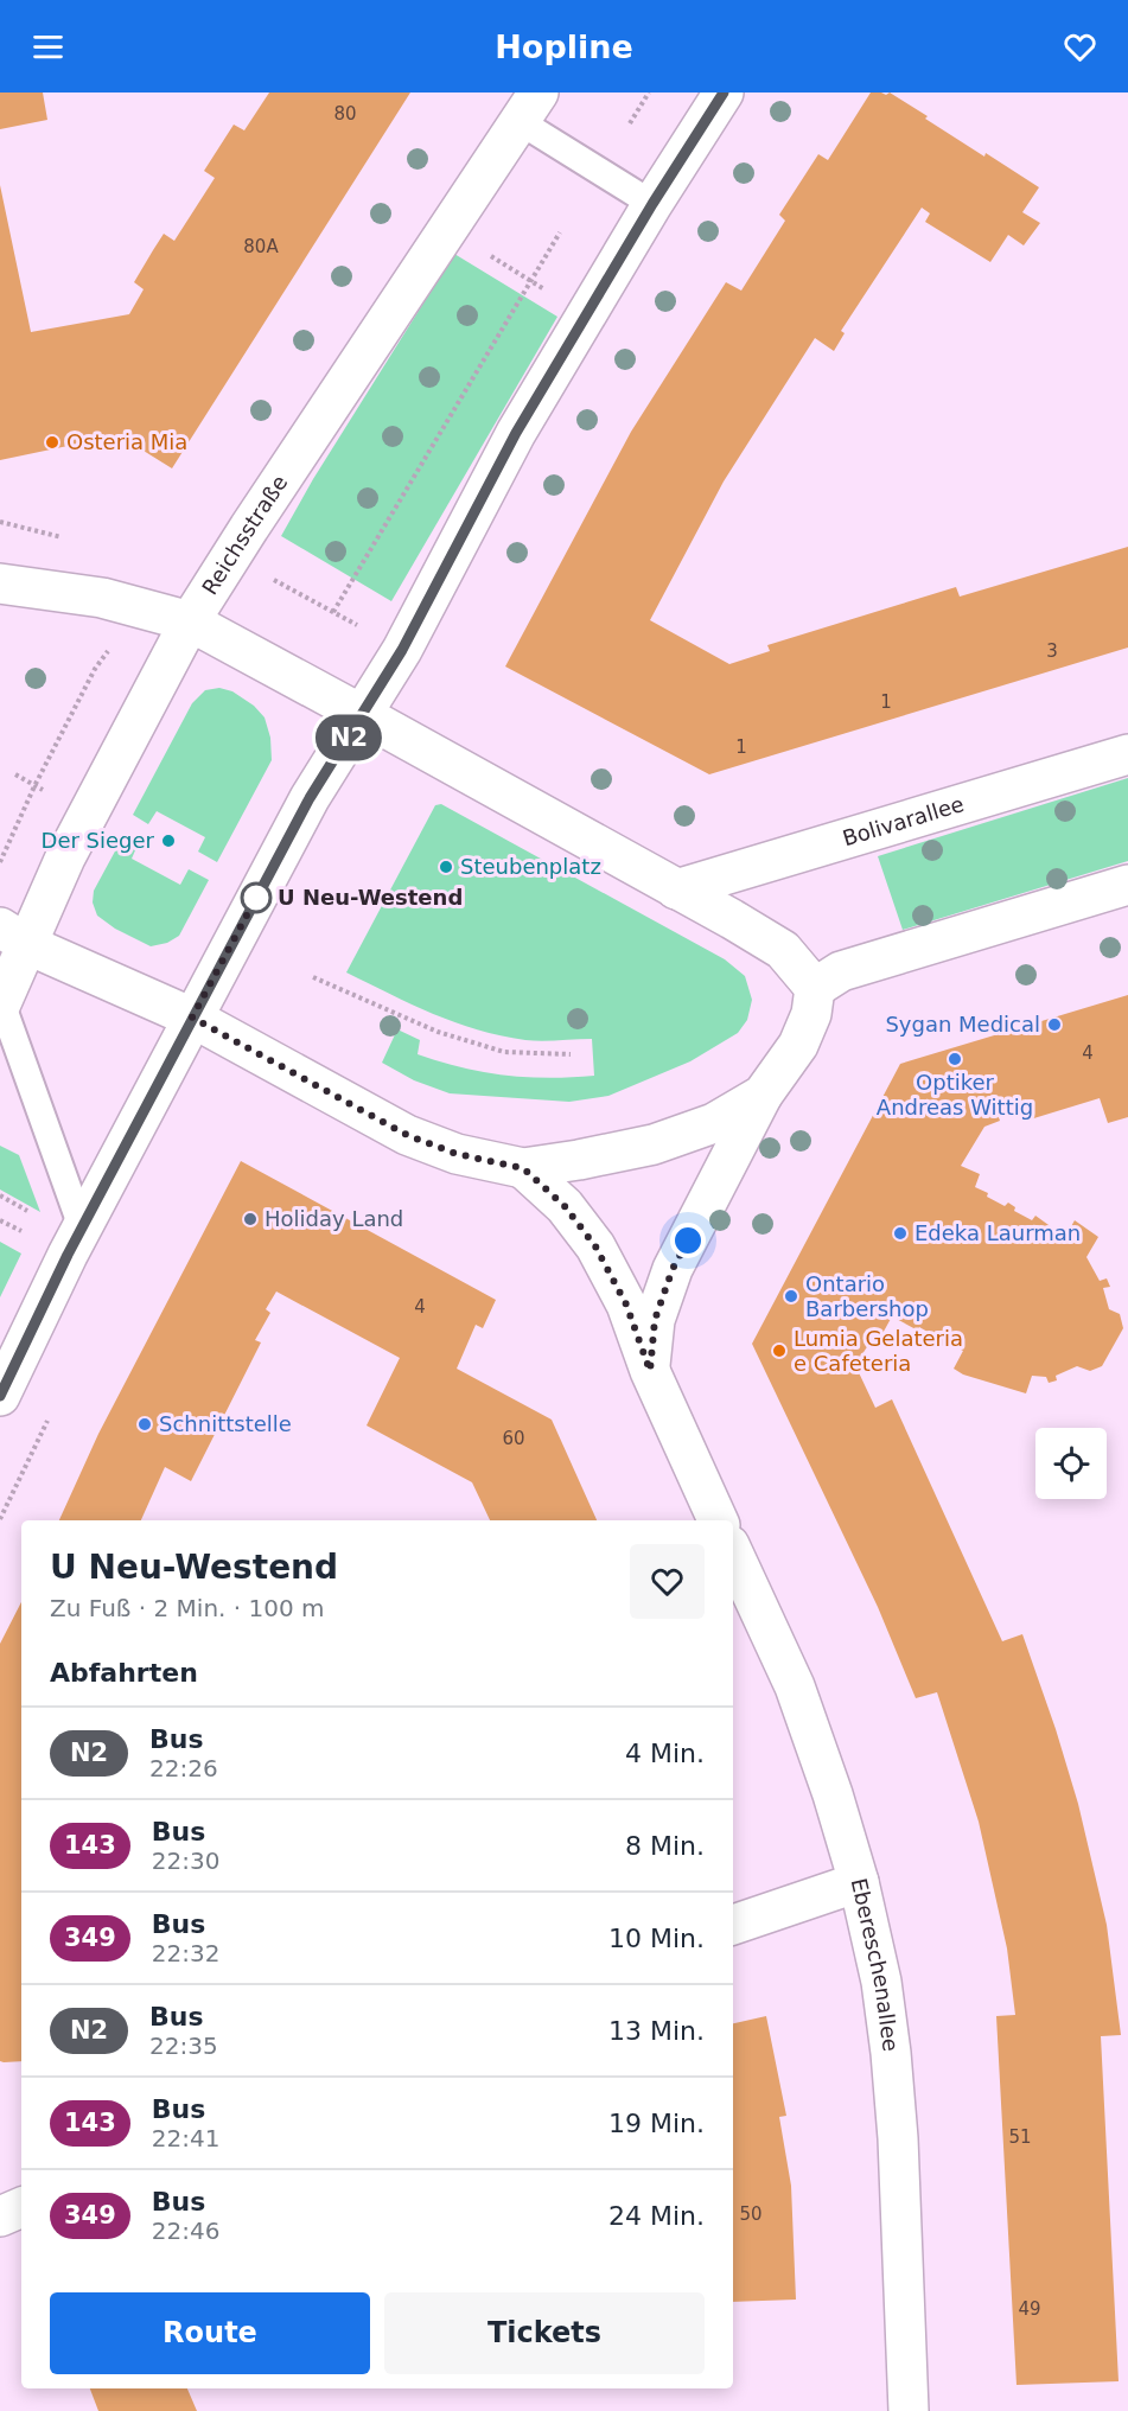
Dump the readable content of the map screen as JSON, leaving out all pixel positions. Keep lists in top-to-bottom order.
{
  "streets": {
    "street": ["Reichsstraße", "Bolivarallee", "Ebereschenallee"]
  },
  "places": [
    "Osteria Mia",
    "Der Sieger",
    "Steubenplatz",
    "U Neu-Westend",
    "Sygan Medical",
    "Optiker Andreas Wittig",
    "Holiday Land",
    "Edeka Laurman",
    "Ontario Barbershop",
    "Lumia Gelateria e Cafeteria",
    "Schnittstelle"
  ],
  "lines": ["bus line N2"],
  "house_numbers": [
    "80",
    "80A",
    "3",
    "1",
    "1",
    "4",
    "4",
    "60",
    "51",
    "50",
    "49"
  ],
  "page": {
    "header": "Hopline",
    "on_map": "N2",
    "heading": [
      ["U Neu-Westend", "Zu Fuß · 2 Min. · 100 m"],
      "Abfahrten"
    ],
    "list": [
      {
        "mark": "N2",
        "name": "Bus",
        "note": "22:26",
        "value": "4 Min."
      },
      {
        "mark": "143",
        "name": "Bus",
        "note": "22:30",
        "value": "8 Min."
      },
      {
        "mark": "349",
        "name": "Bus",
        "note": "22:32",
        "value": "10 Min."
      },
      {
        "mark": "N2",
        "name": "Bus",
        "note": "22:35",
        "value": "13 Min."
      },
      {
        "mark": "143",
        "name": "Bus",
        "note": "22:41",
        "value": "19 Min."
      },
      {
        "mark": "349",
        "name": "Bus",
        "note": "22:46",
        "value": "24 Min."
      }
    ],
    "buttons": ["Route", "Tickets"]
  }
}
